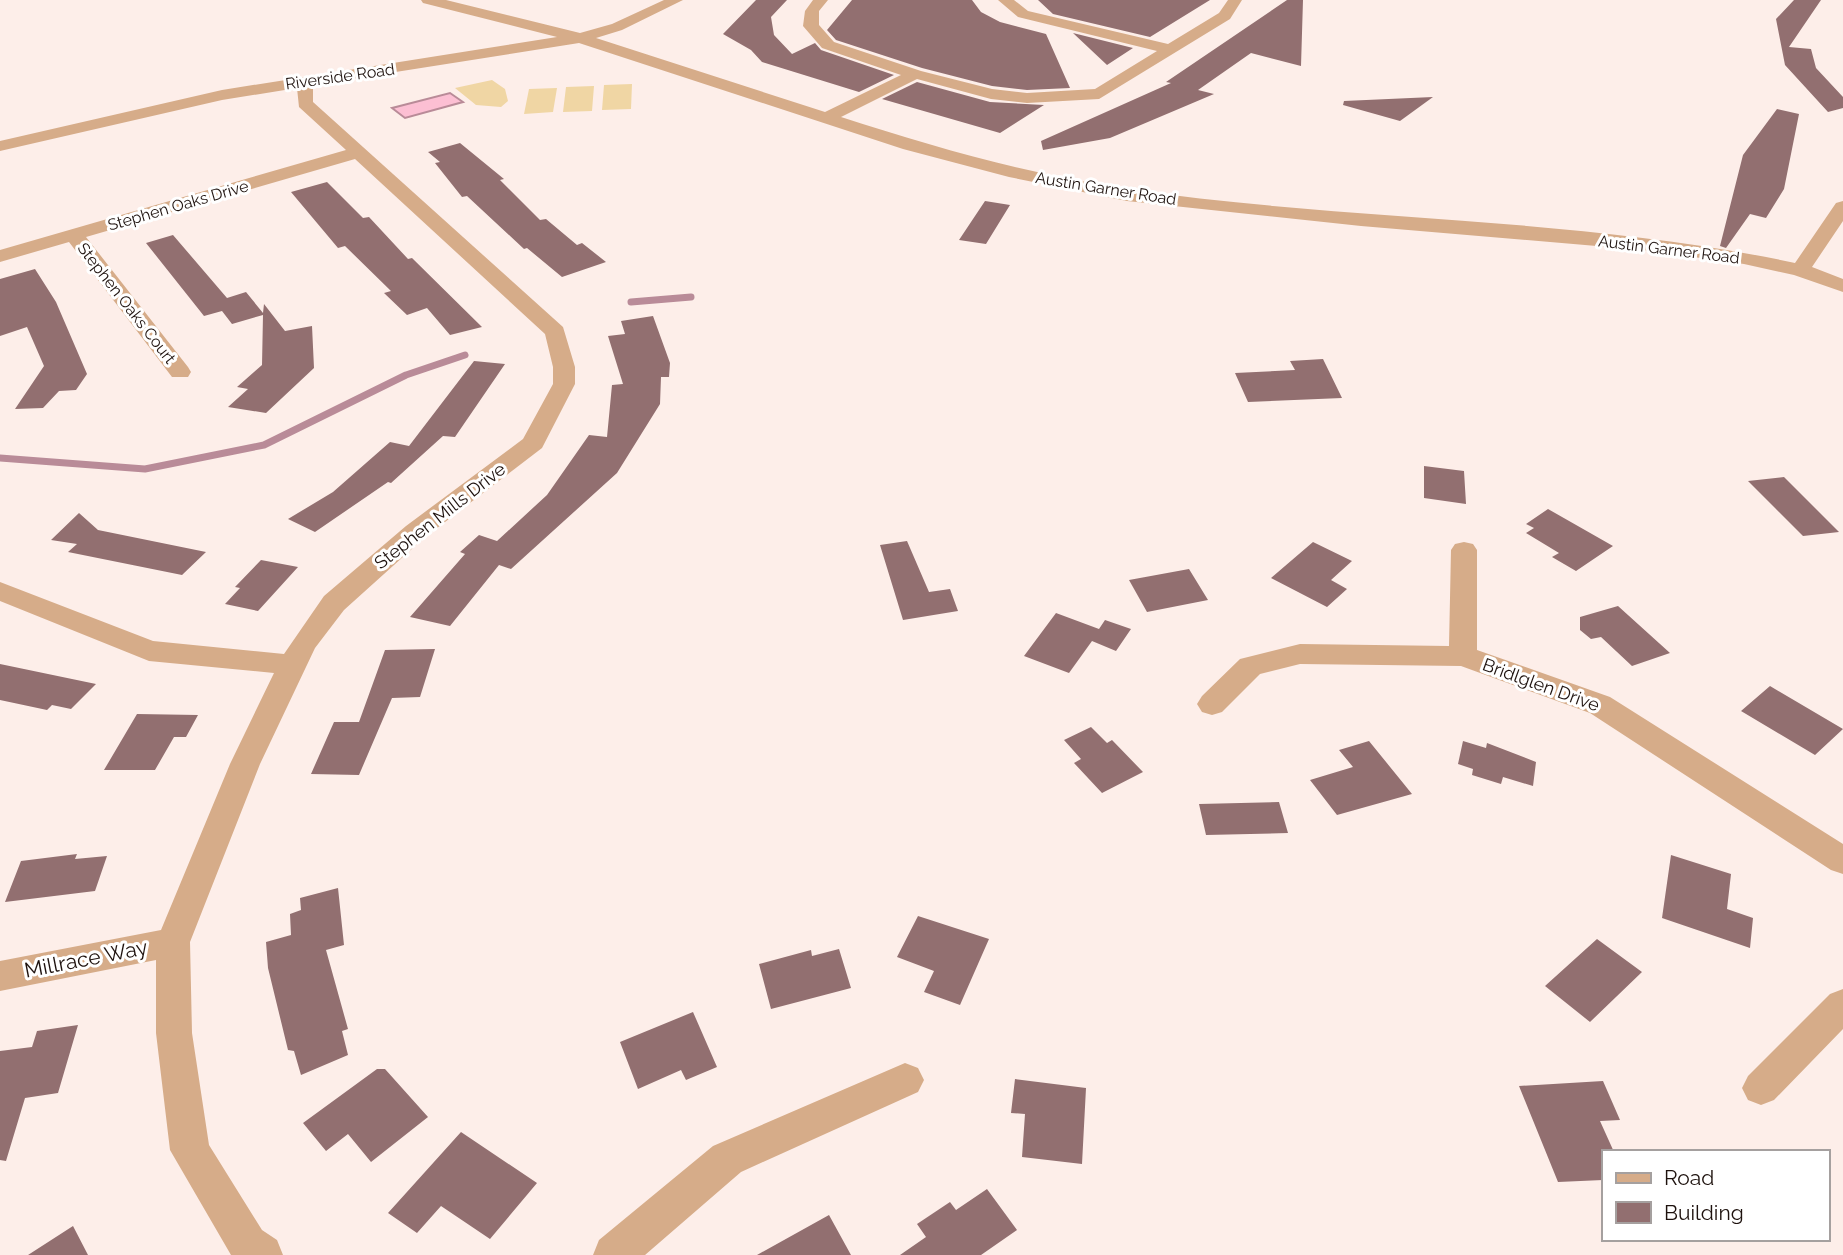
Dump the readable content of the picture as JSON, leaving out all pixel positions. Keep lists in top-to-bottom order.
{
  "streets": {
    "street": [
      "Riverside Road",
      "Austin Garner Road",
      "Stephen Oaks Drive",
      "Stephen Oaks Court",
      "Stephen Mills Drive",
      "Bridlglen Drive",
      "Millrace Way"
    ]
  },
  "crossings": [
    ["Riverside Road", "Austin Garner Road"],
    ["Riverside Road", "Stephen Mills Drive"],
    ["Stephen Oaks Drive", "Stephen Oaks Court"],
    ["Stephen Oaks Drive", "Stephen Mills Drive"],
    ["Stephen Mills Drive", "Millrace Way"]
  ],
  "legend": ["Road", "Building"]
}
